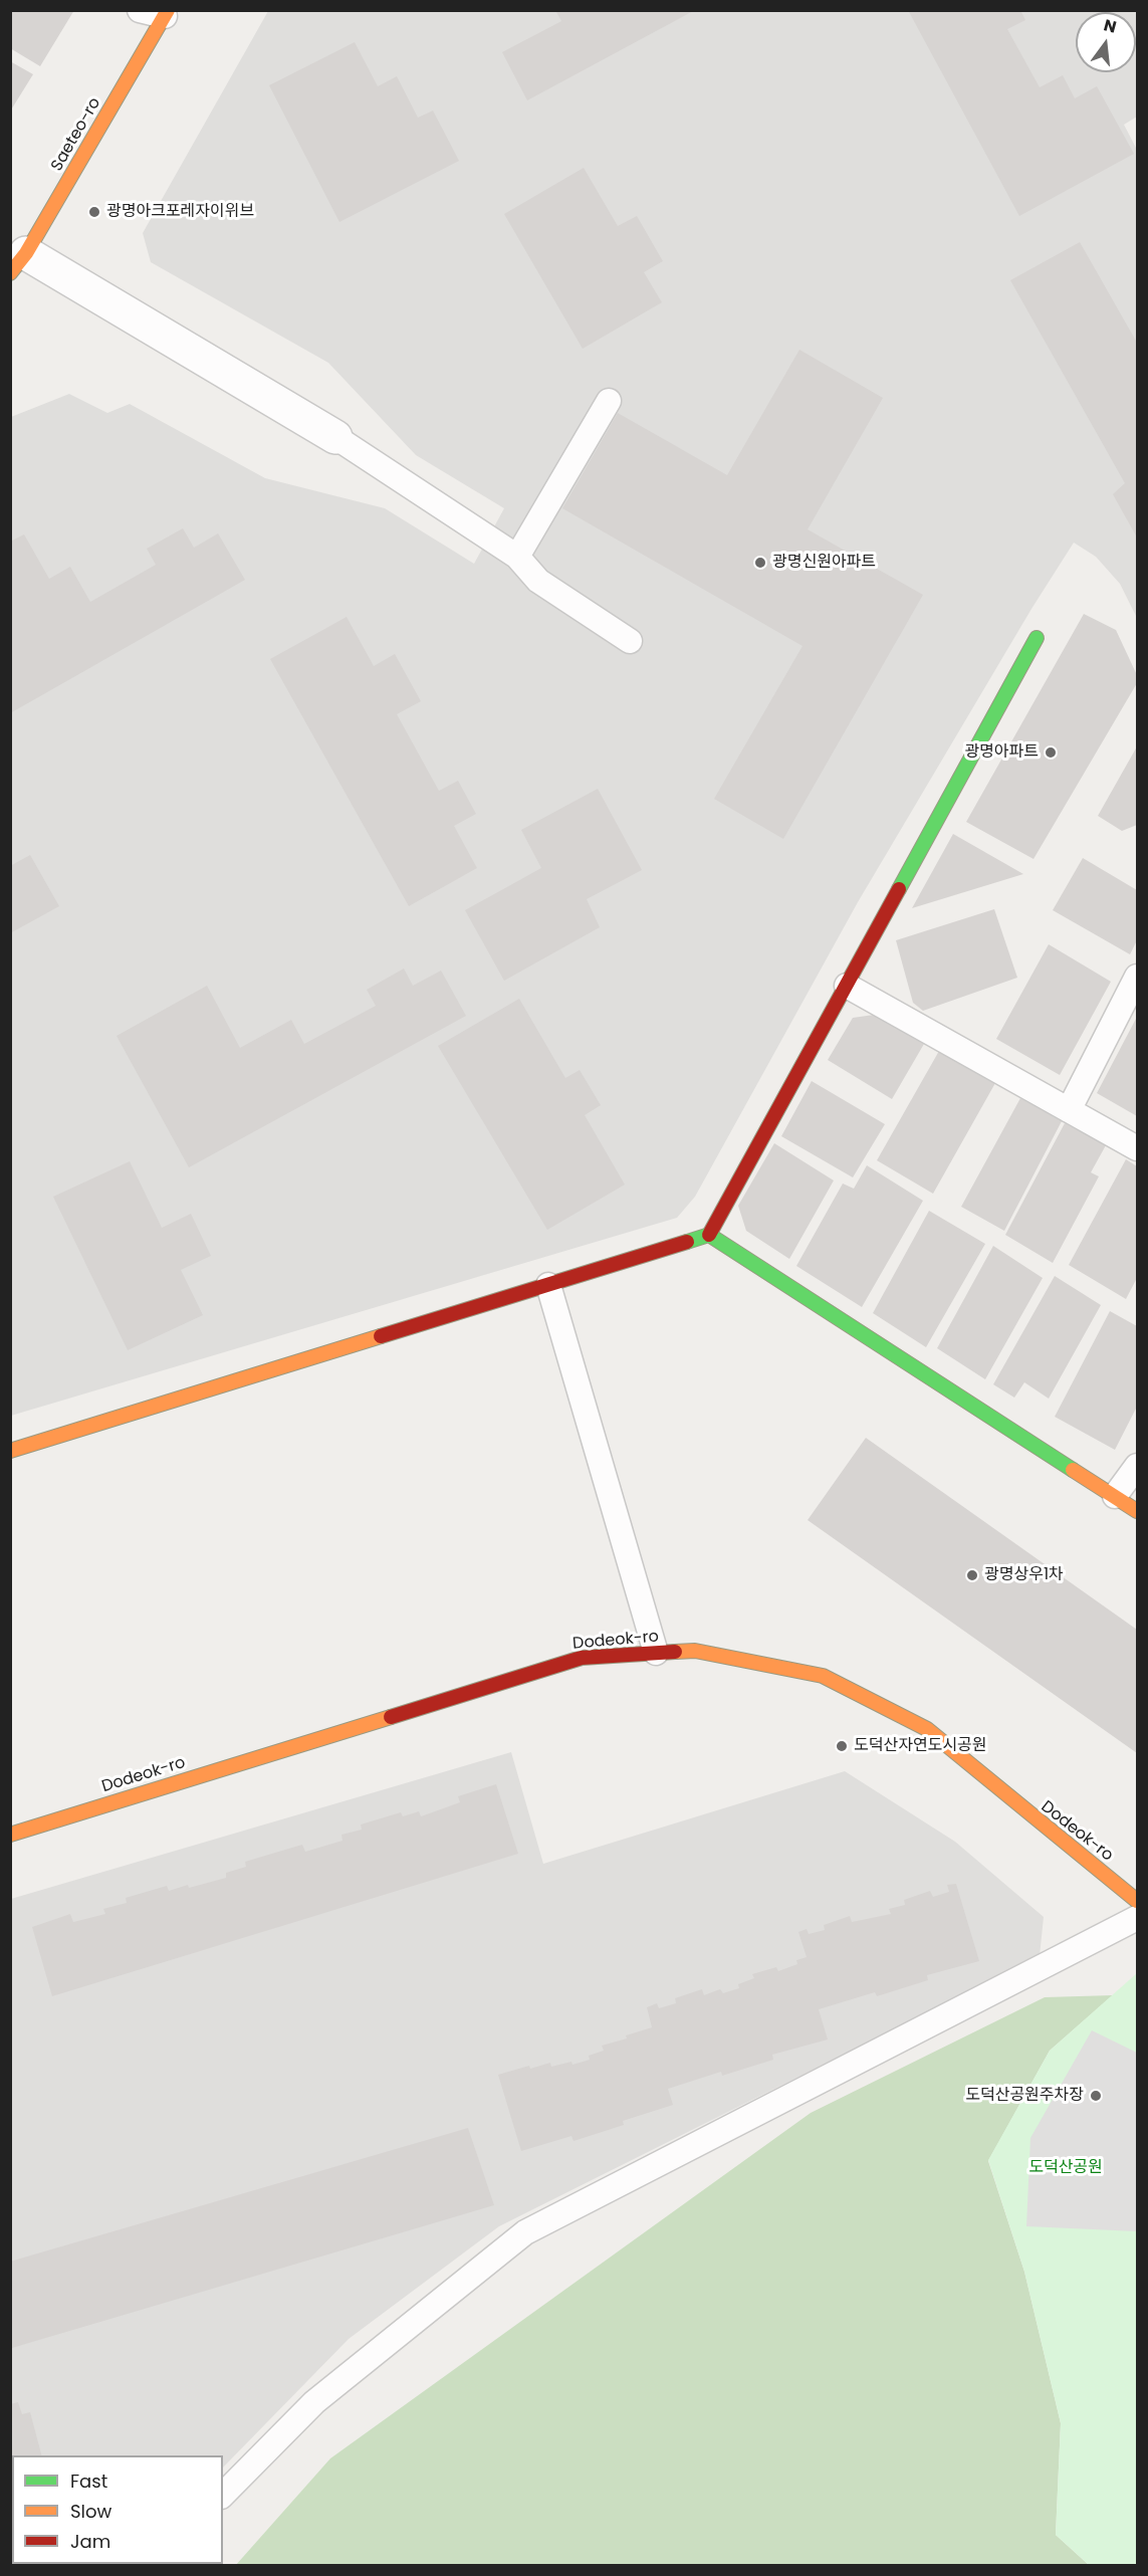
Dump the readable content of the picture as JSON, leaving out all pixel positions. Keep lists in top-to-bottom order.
{
  "streets": {
    "street": ["Saeteo-ro", "Dodeok-ro"]
  },
  "parks": ["도덕산공원"],
  "places": [
    "광명아크포레자이위브",
    "광명신원아파트",
    "광명아파트",
    "광명상우1차",
    "도덕산자연도시공원",
    "도덕산공원주차장"
  ],
  "legend": ["Fast", "Slow", "Jam"],
  "north": "top"
}
